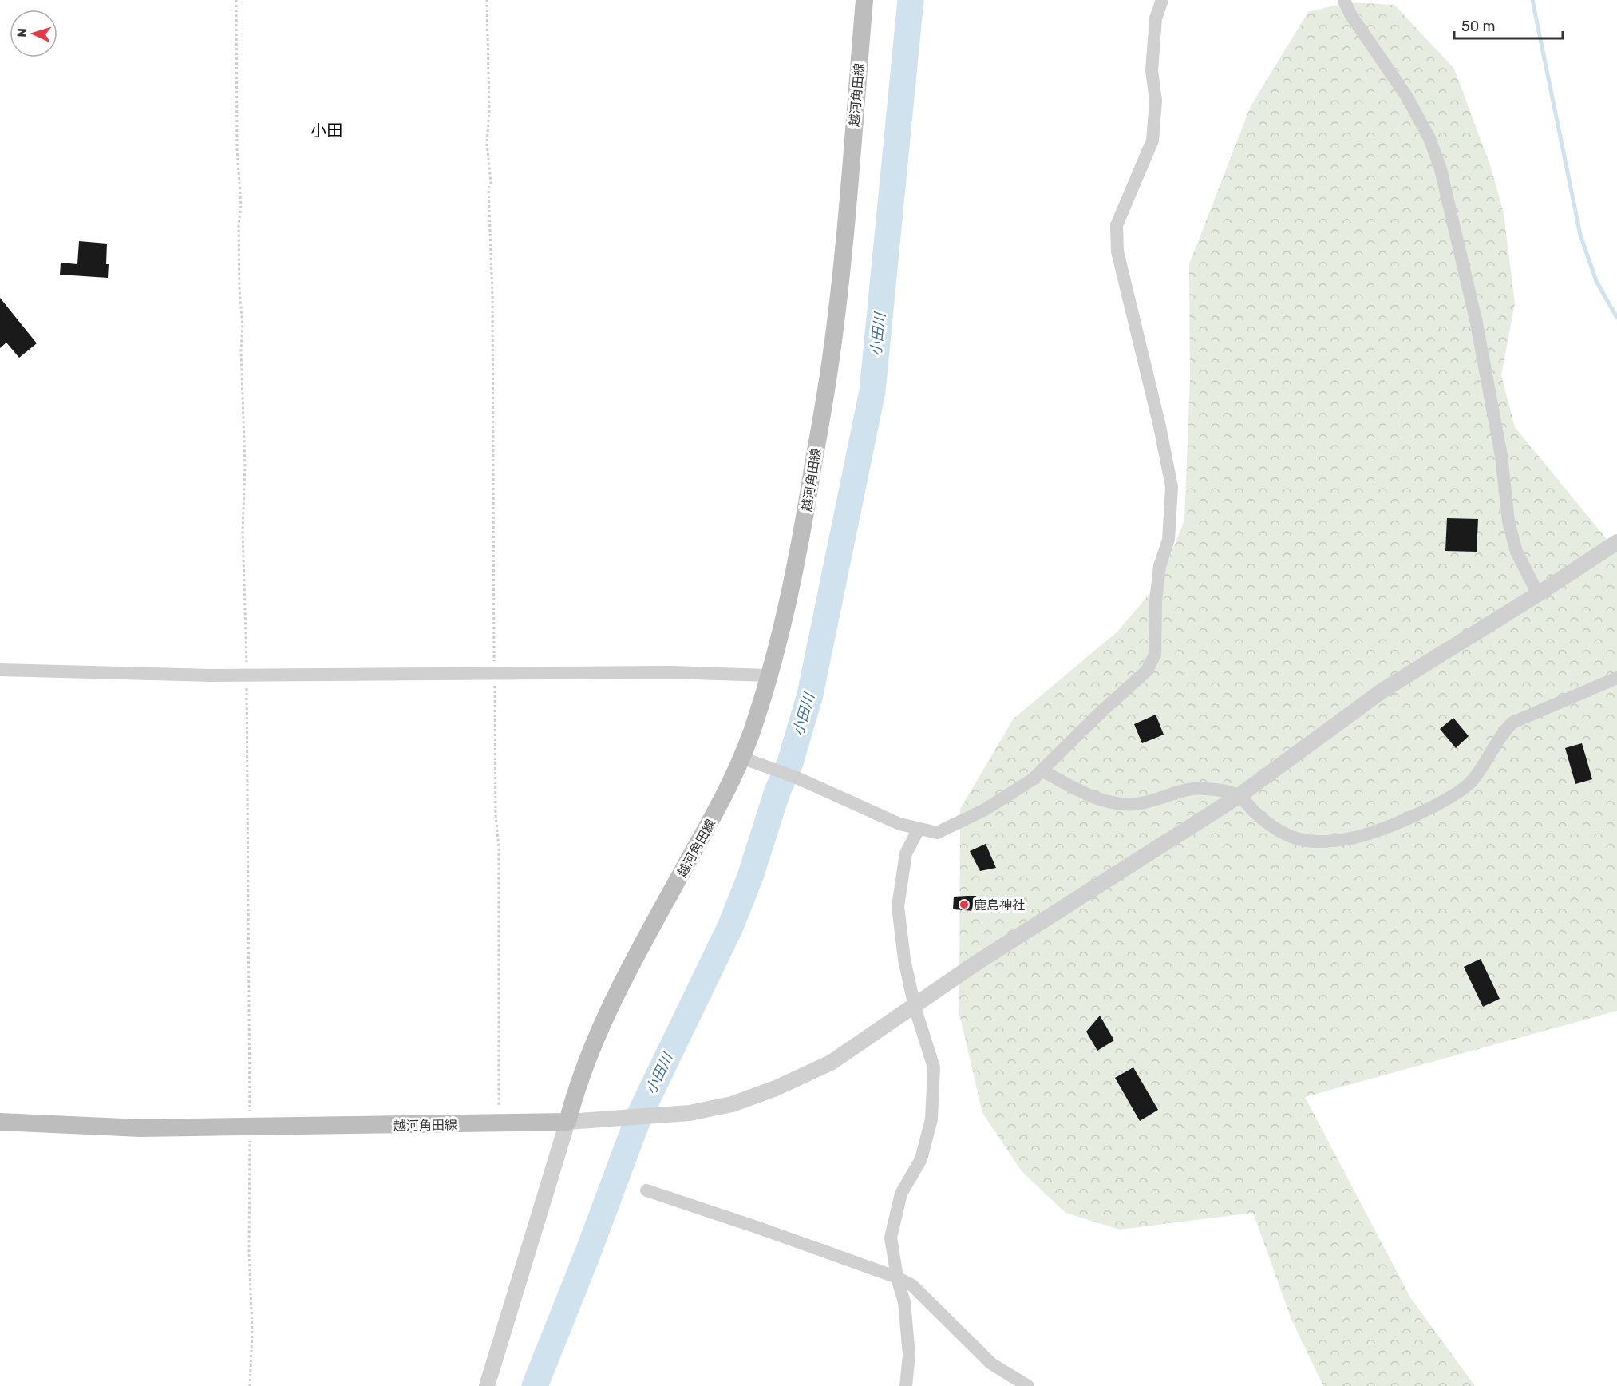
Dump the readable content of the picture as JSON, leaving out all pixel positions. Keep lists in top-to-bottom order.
{
  "streets": {
    "main road": ["越河角田線"]
  },
  "districts": ["小田"],
  "water": ["小田川"],
  "places": ["鹿島神社"],
  "scale_bar": "50 m",
  "north": "left"
}
